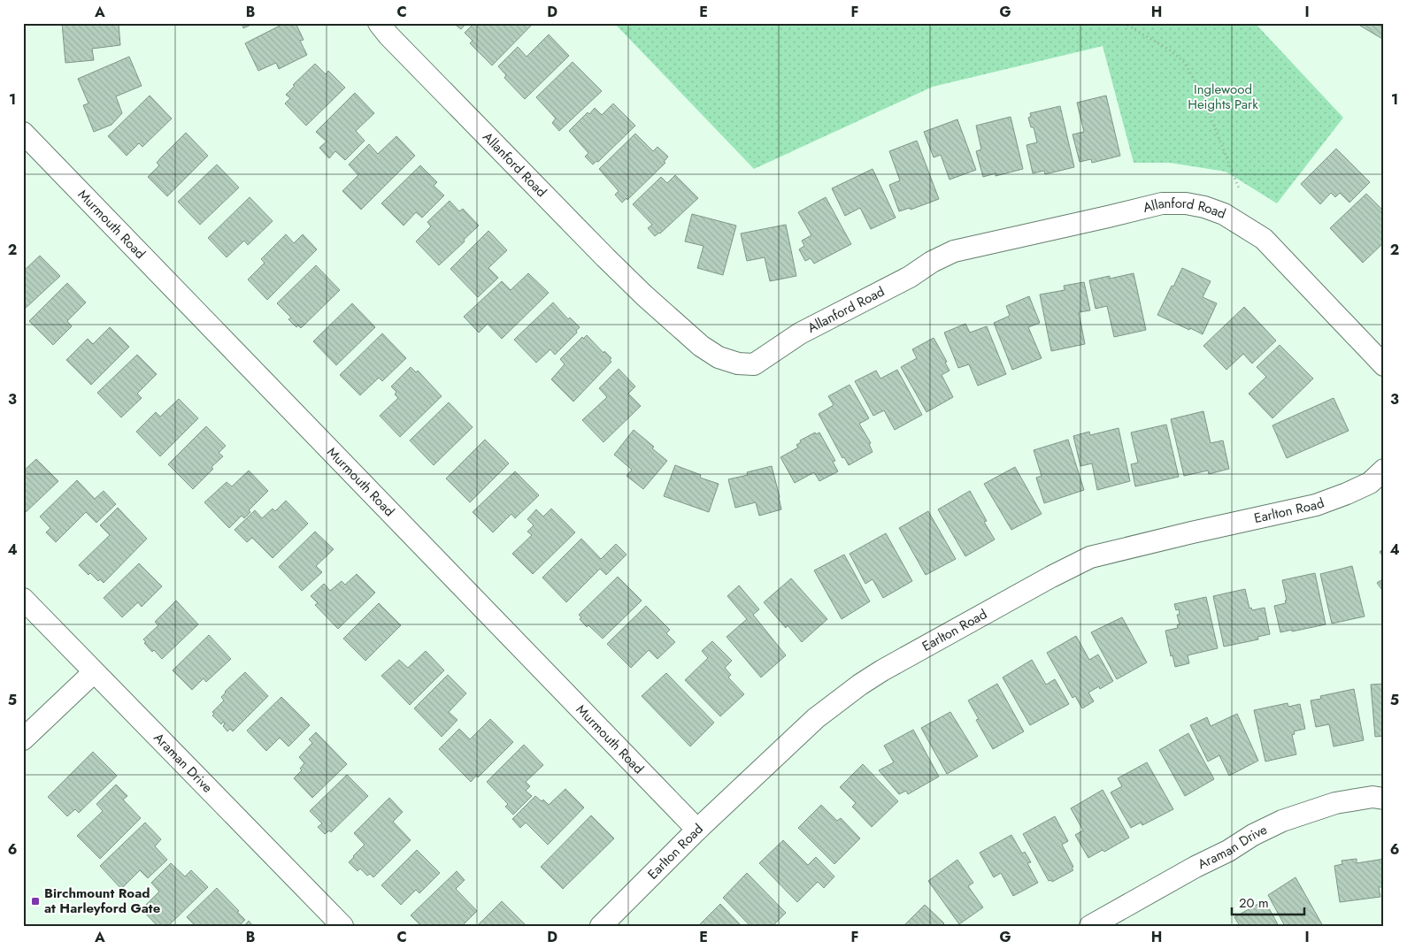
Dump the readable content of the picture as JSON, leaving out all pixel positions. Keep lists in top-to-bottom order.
{
  "streets": {
    "street": [
      "Allanford Road",
      "Murmouth Road",
      "Earlton Road",
      "Araman Drive"
    ]
  },
  "crossings": [
    ["Murmouth Road", "Earlton Road"]
  ],
  "parks": ["Inglewood Heights Park"],
  "places": {
    "transit": ["Birchmount Road at Harleyford Gate"]
  },
  "scale_bar": "20 m",
  "grid": {
    "columns": [
      "A",
      "B",
      "C",
      "D",
      "E",
      "F",
      "G",
      "H",
      "I"
    ],
    "rows": [
      "1",
      "2",
      "3",
      "4",
      "5",
      "6"
    ]
  }
}
